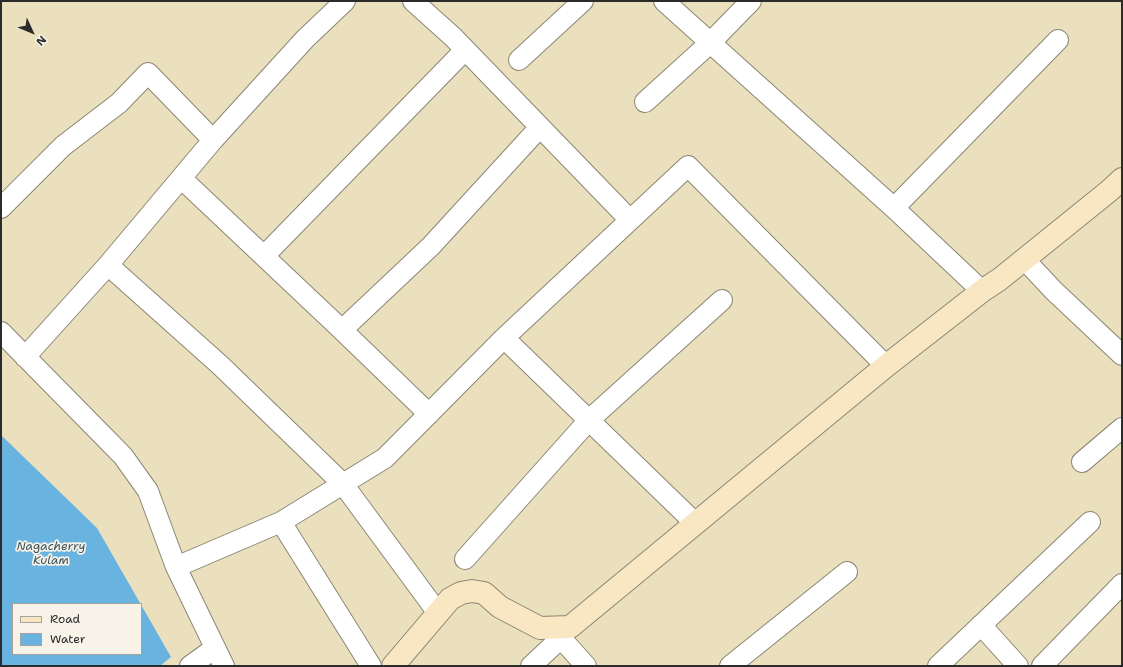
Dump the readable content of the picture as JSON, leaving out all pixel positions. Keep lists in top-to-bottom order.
{
  "water": ["Nagacherry Kulam"],
  "legend": ["Road", "Water"],
  "north": "bottom right"
}
